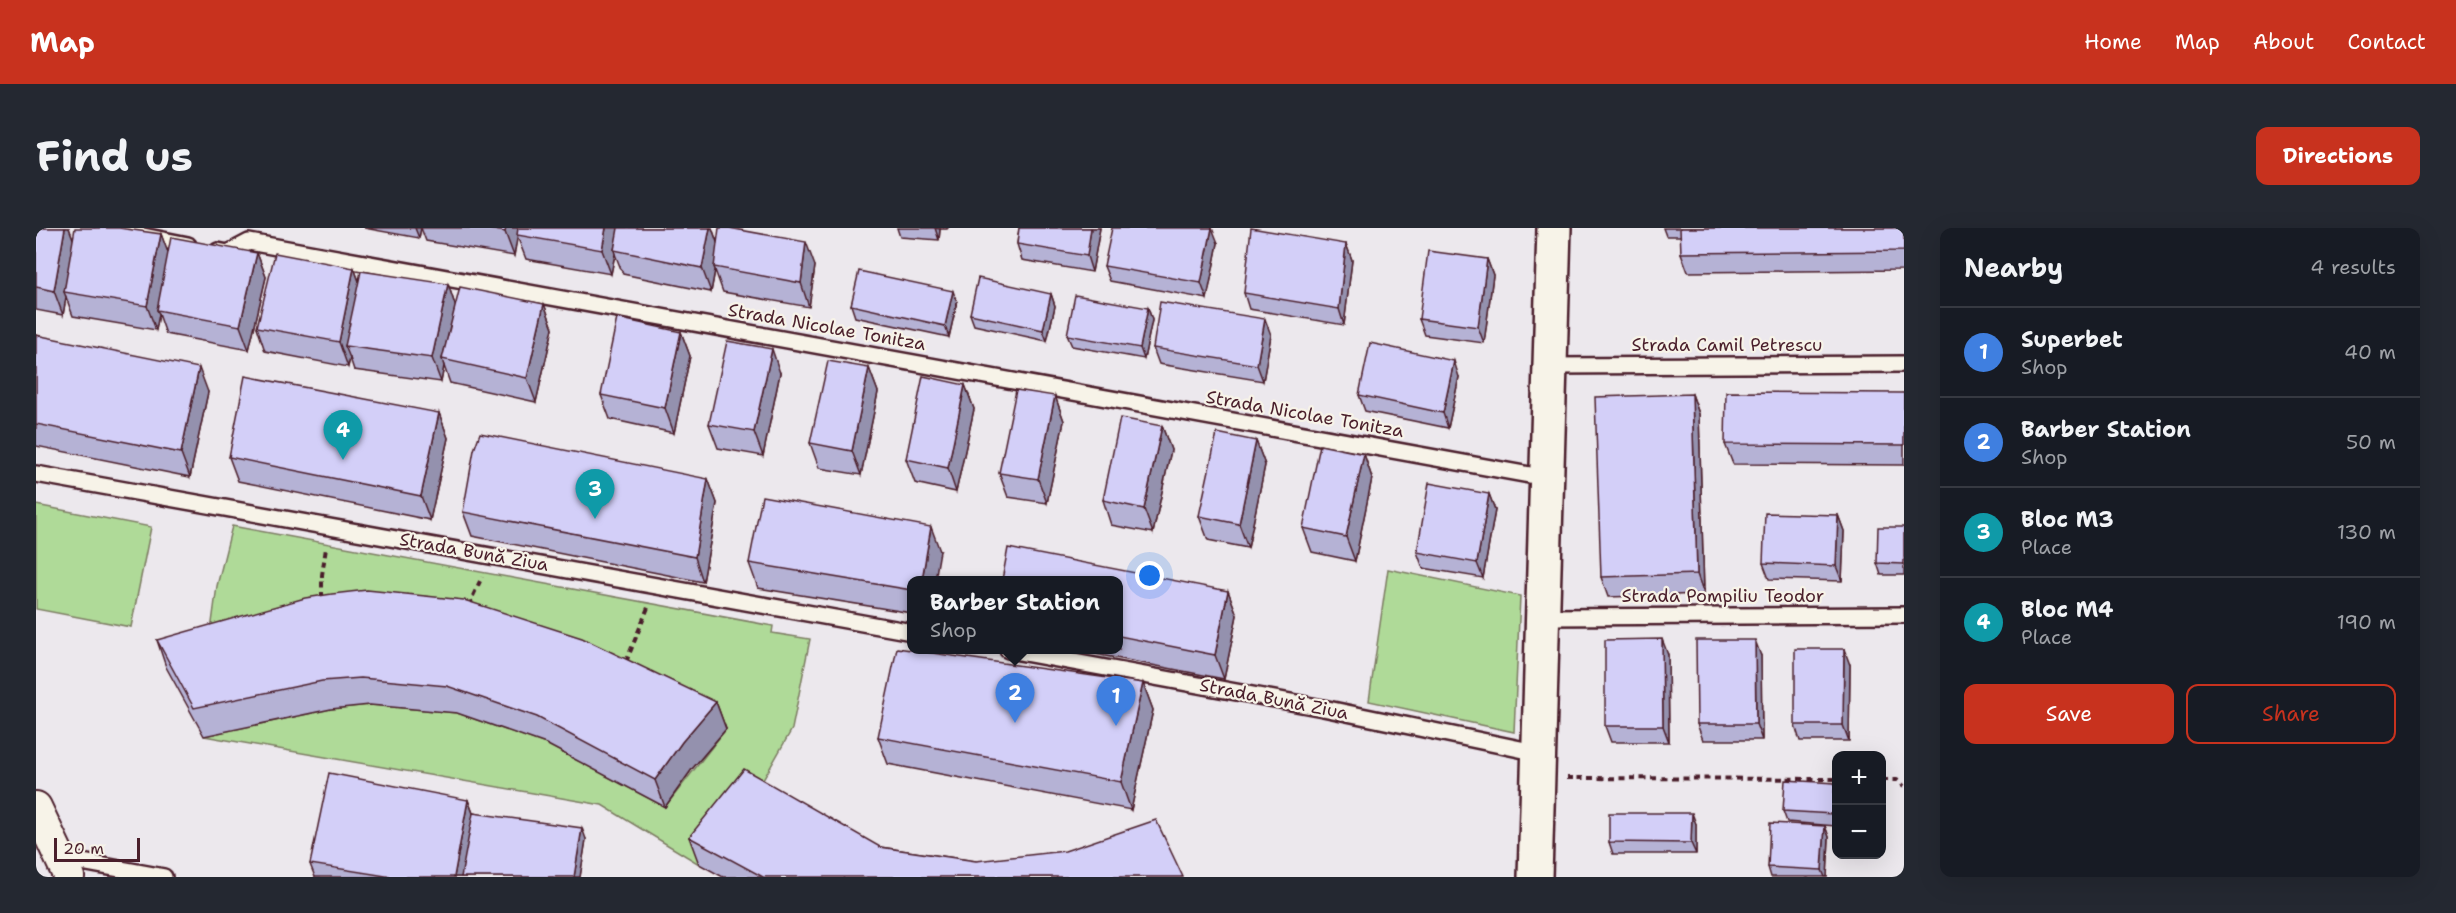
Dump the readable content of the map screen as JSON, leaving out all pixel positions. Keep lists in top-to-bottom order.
{
  "streets": {
    "lane": [
      "Strada Nicolae Tonitza",
      "Strada Camil Petrescu",
      "Strada Bună Ziua",
      "Strada Pompiliu Teodor"
    ]
  },
  "scale_bar": "20 m",
  "page": {
    "header": "Map",
    "nav": [
      "Home",
      "Map",
      "About",
      "Contact"
    ],
    "buttons": [
      "Directions",
      ["Save", "Share"]
    ],
    "title": "Find us",
    "heading": ["Nearby", "4 results"],
    "list": [
      {
        "mark": "1",
        "name": "Superbet",
        "note": "Shop",
        "value": "40 m"
      },
      {
        "mark": "2",
        "name": "Barber Station",
        "note": "Shop",
        "value": "50 m"
      },
      {
        "mark": "3",
        "name": "Bloc M3",
        "note": "Place",
        "value": "130 m"
      },
      {
        "mark": "4",
        "name": "Bloc M4",
        "note": "Place",
        "value": "190 m"
      }
    ],
    "pins": [
      "4",
      "3",
      "2",
      "1"
    ],
    "popup": ["Barber Station", "Shop"],
    "map_buttons": ["+", "−"],
    "scale": "20 m"
  }
}
